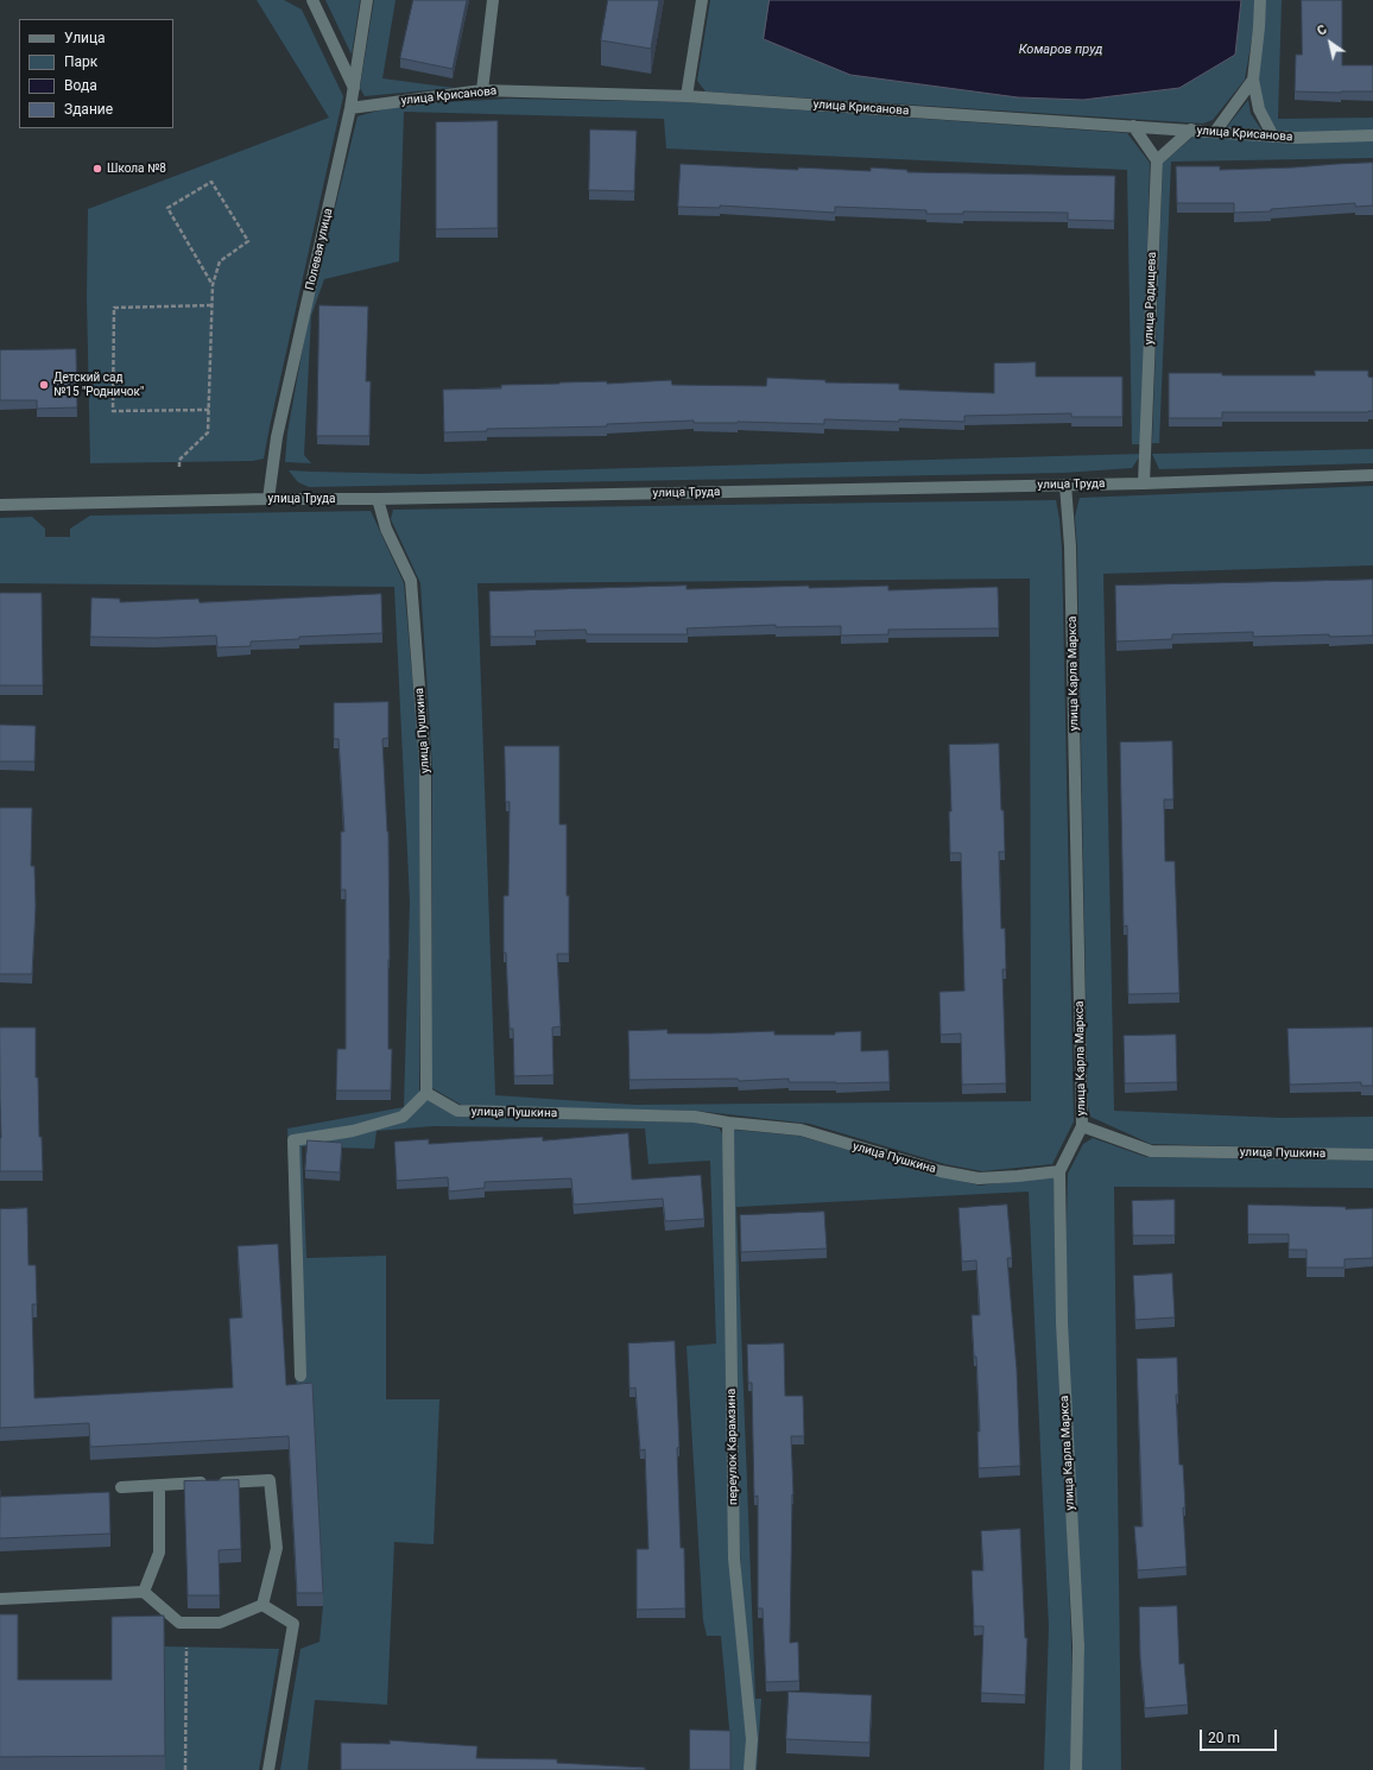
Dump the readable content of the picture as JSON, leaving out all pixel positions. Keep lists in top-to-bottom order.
{
  "streets": {
    "street": [
      "улица Крисанова",
      "Полевая улица",
      "улица Радищева",
      "улица Труда",
      "улица Карла Маркса",
      "улица Пушкина",
      "переулок Карамзина"
    ]
  },
  "crossings": [
    ["улица Крисанова", "Полевая улица"],
    ["Полевая улица", "улица Труда"],
    ["улица Радищева", "улица Труда"],
    ["улица Труда", "улица Карла Маркса"],
    ["улица Труда", "улица Пушкина"],
    ["улица Карла Маркса", "улица Пушкина"],
    ["улица Пушкина", "переулок Карамзина"]
  ],
  "water": ["Комаров пруд"],
  "places": ["Школа №8", "Детский сад №15 \"Родничок\""],
  "legend": [
    "Улица",
    "Парк",
    "Вода",
    "Здание"
  ],
  "scale_bar": "20 m",
  "north": "top left"
}
